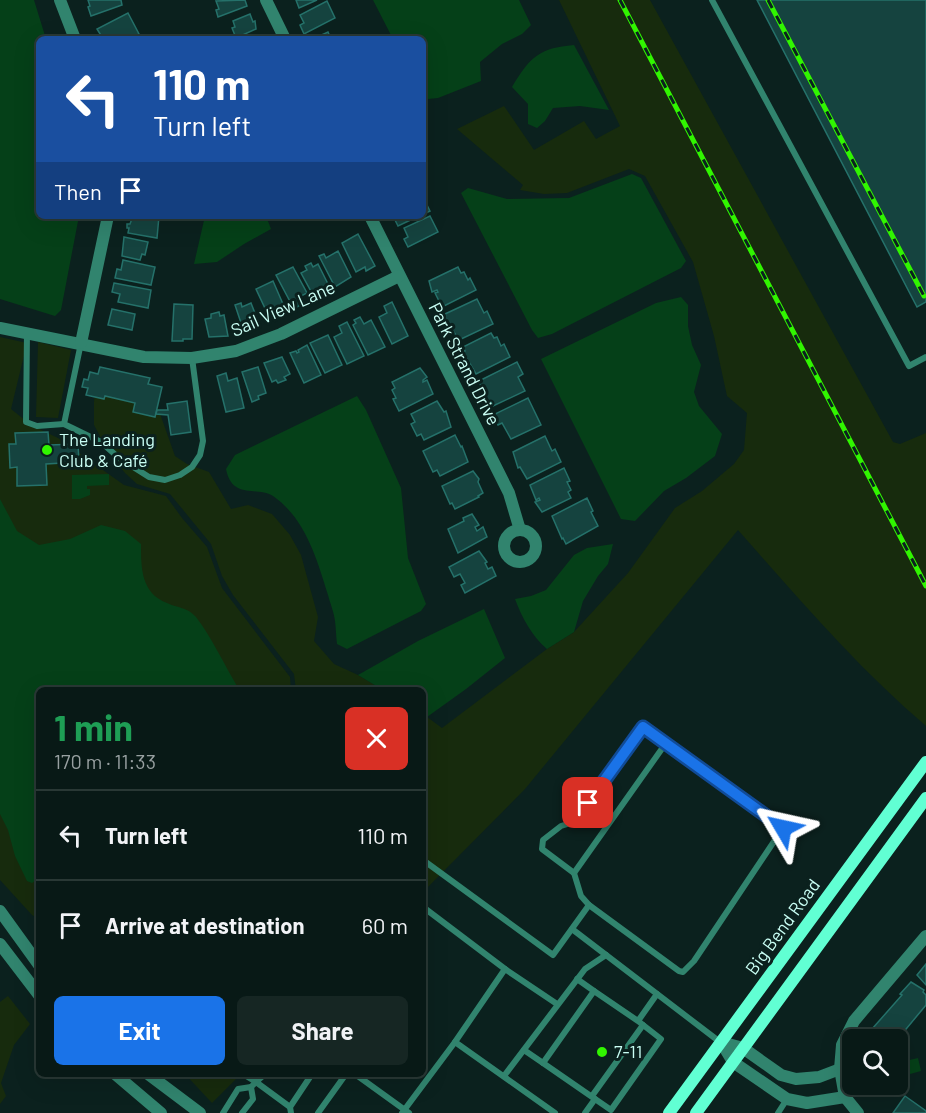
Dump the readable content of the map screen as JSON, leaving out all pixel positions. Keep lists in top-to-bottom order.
{
  "streets": {
    "main road": ["Big Bend Road"],
    "street": ["Sail View Lane", "Park Strand Drive"]
  },
  "crossings": [
    ["Sail View Lane", "Park Strand Drive"]
  ],
  "places": ["The Landing Club & Café", "7-11"],
  "page": {
    "turn": ["110 m", "Turn left"],
    "then": "Then",
    "heading": ["1 min", "170 m · 11:33"],
    "list": [
      {
        "name": "Turn left",
        "value": "110 m"
      },
      {
        "name": "Arrive at destination",
        "value": "60 m"
      }
    ],
    "buttons": ["Exit", "Share"]
  }
}
